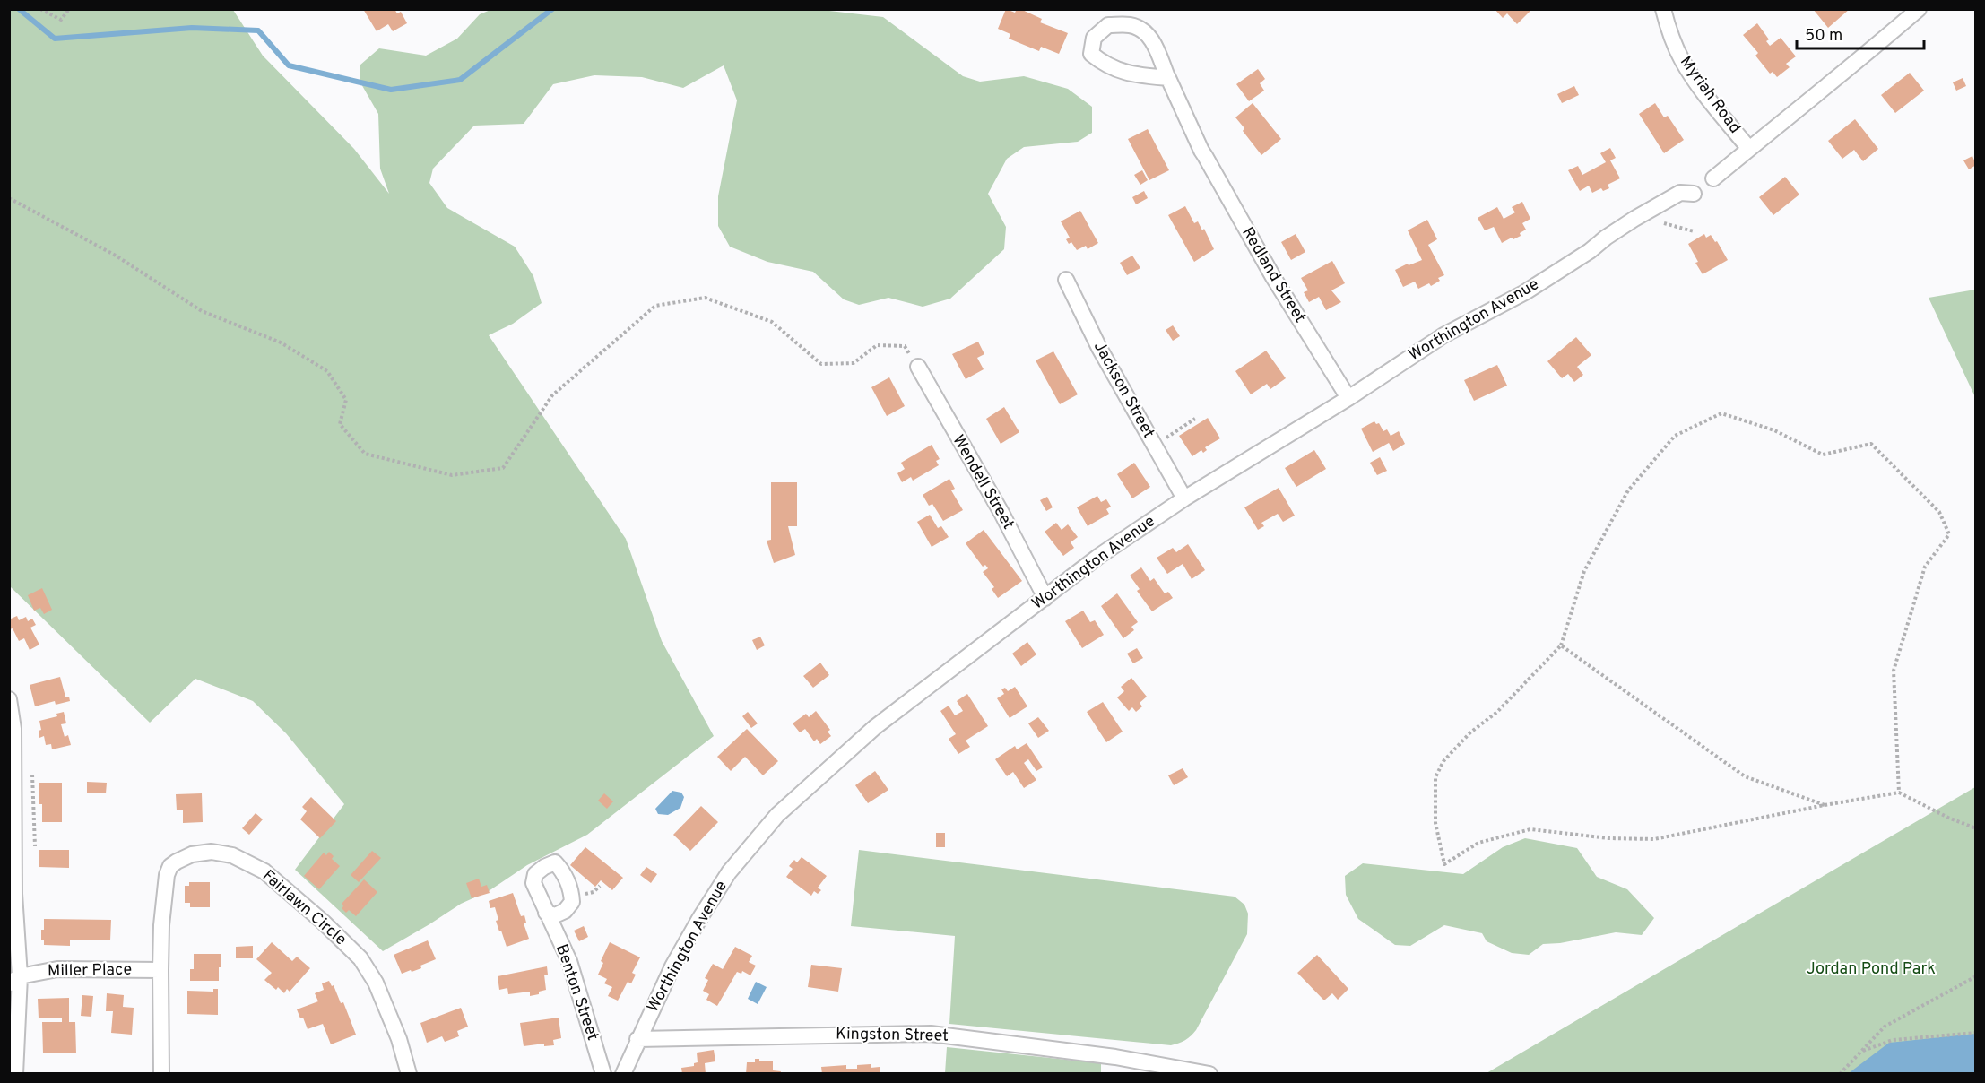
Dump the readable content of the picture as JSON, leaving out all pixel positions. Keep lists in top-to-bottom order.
{
  "streets": {
    "street": [
      "Myriah Road",
      "Redland Street",
      "Worthington Avenue",
      "Jackson Street",
      "Wendell Street",
      "Fairlawn Circle",
      "Miller Place",
      "Benton Street",
      "Kingston Street"
    ]
  },
  "crossings": [
    ["Redland Street", "Worthington Avenue"],
    ["Worthington Avenue", "Jackson Street"],
    ["Worthington Avenue", "Wendell Street"],
    ["Worthington Avenue", "Kingston Street"],
    ["Fairlawn Circle", "Miller Place"]
  ],
  "parks": ["Jordan Pond Park"],
  "scale_bar": "50 m"
}
